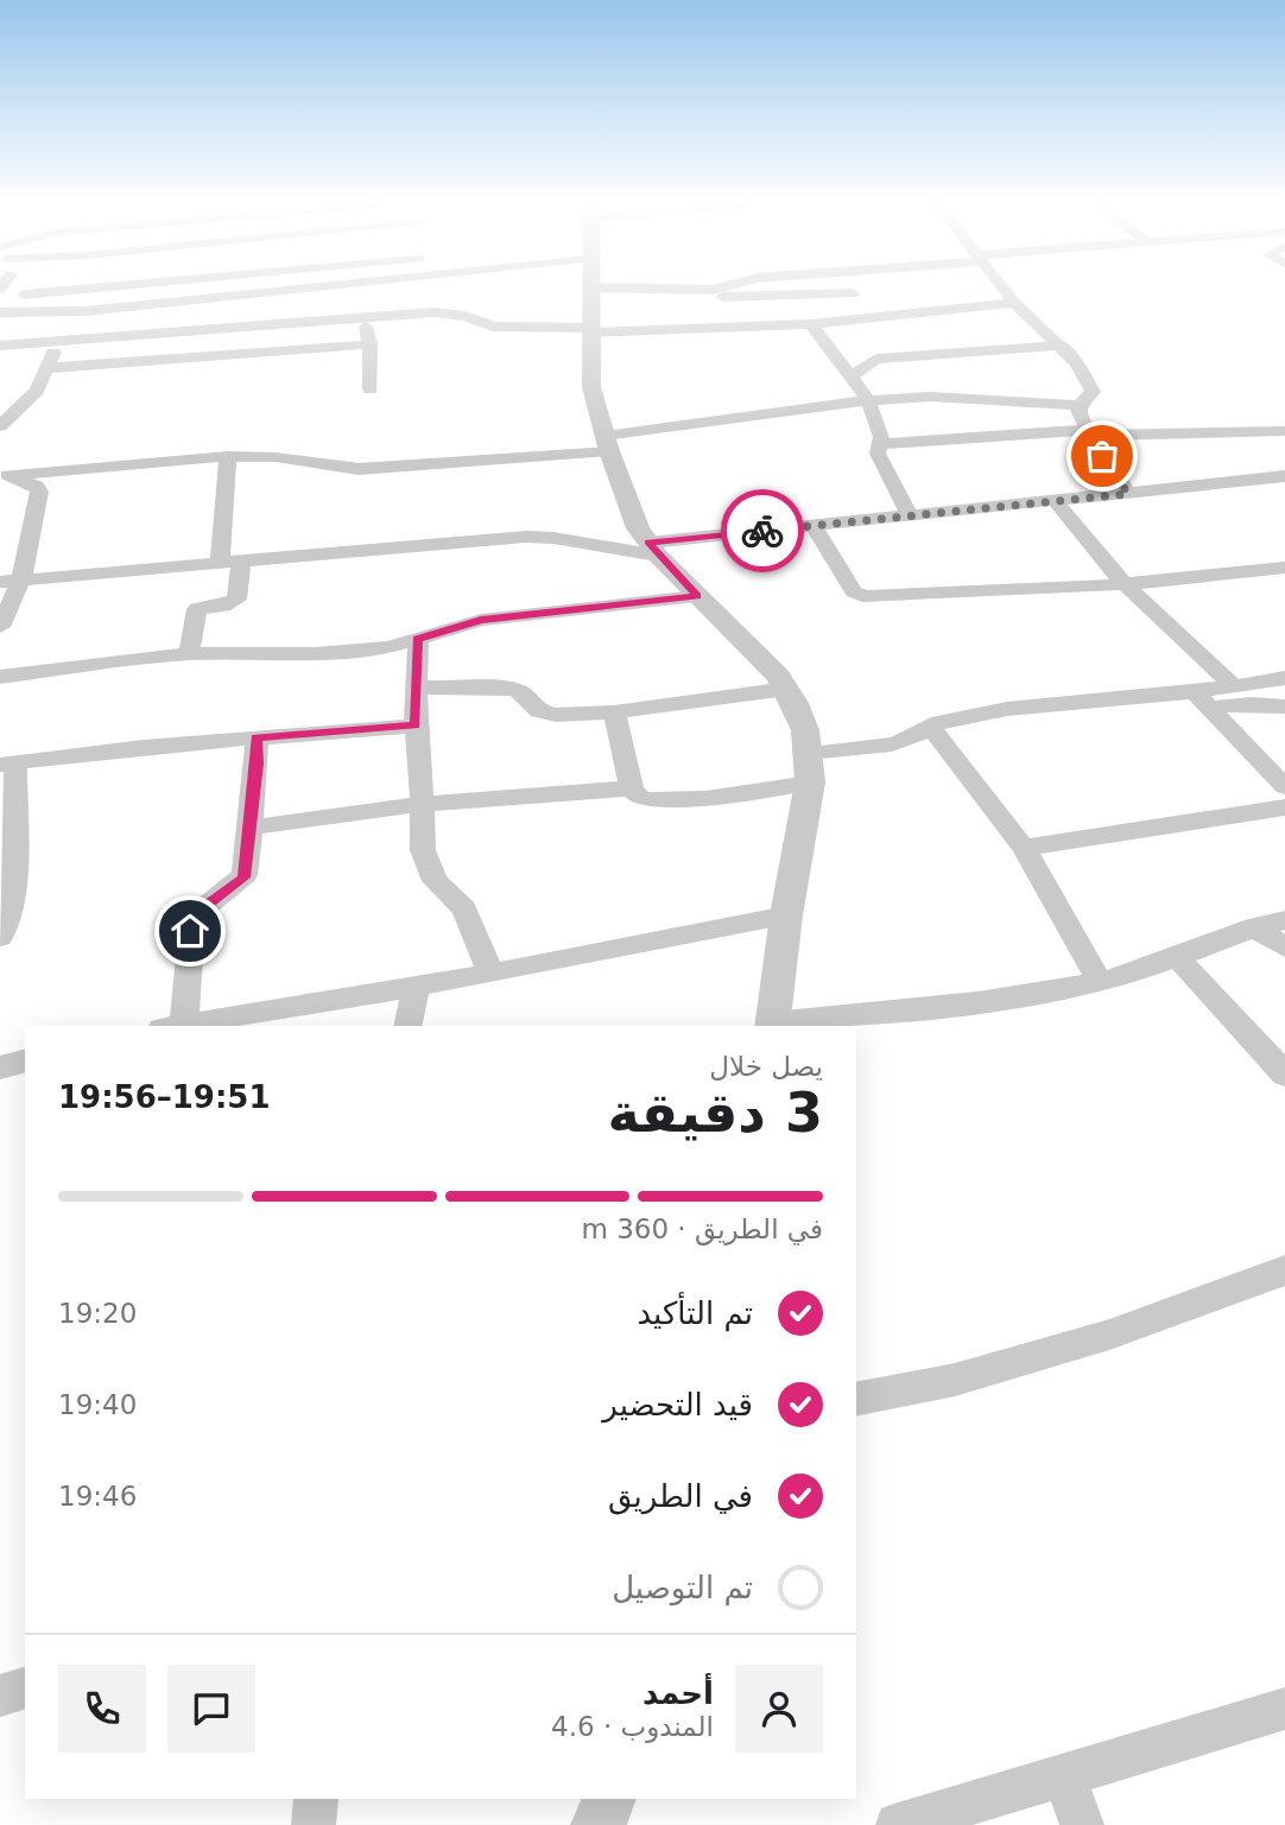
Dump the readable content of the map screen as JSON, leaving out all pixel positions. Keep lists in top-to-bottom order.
{
  "page": {
    "heading": ["3 دقيقة", "يصل خلال", "19:51–19:56"],
    "panel": ["أحمد", "المندوب · 4.6"],
    "bar": "في الطريق · 360 m",
    "list": [
      ["تم التأكيد", "19:20"],
      ["قيد التحضير", "19:40"],
      ["في الطريق", "19:46"],
      "تم التوصيل"
    ]
  }
}
